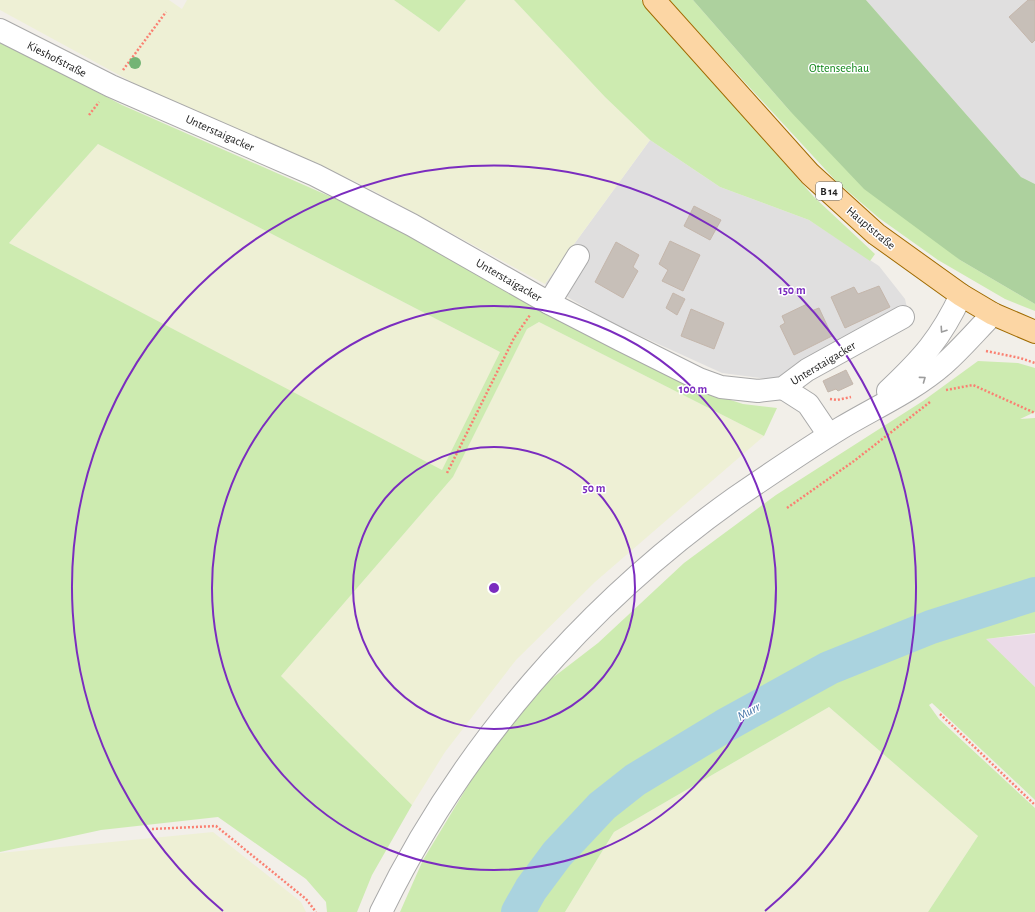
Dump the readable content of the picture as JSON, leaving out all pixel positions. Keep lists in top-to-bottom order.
{
  "streets": {
    "main road": ["B 14", "Hauptstraße"],
    "street": ["Kieshofstraße", "Unterstaigacker"]
  },
  "crossings": [
    ["Kieshofstraße", "Unterstaigacker"]
  ],
  "water": ["Murr"],
  "parks": ["Ottenseehau"],
  "rings": ["150 m", "100 m", "50 m"]
}
